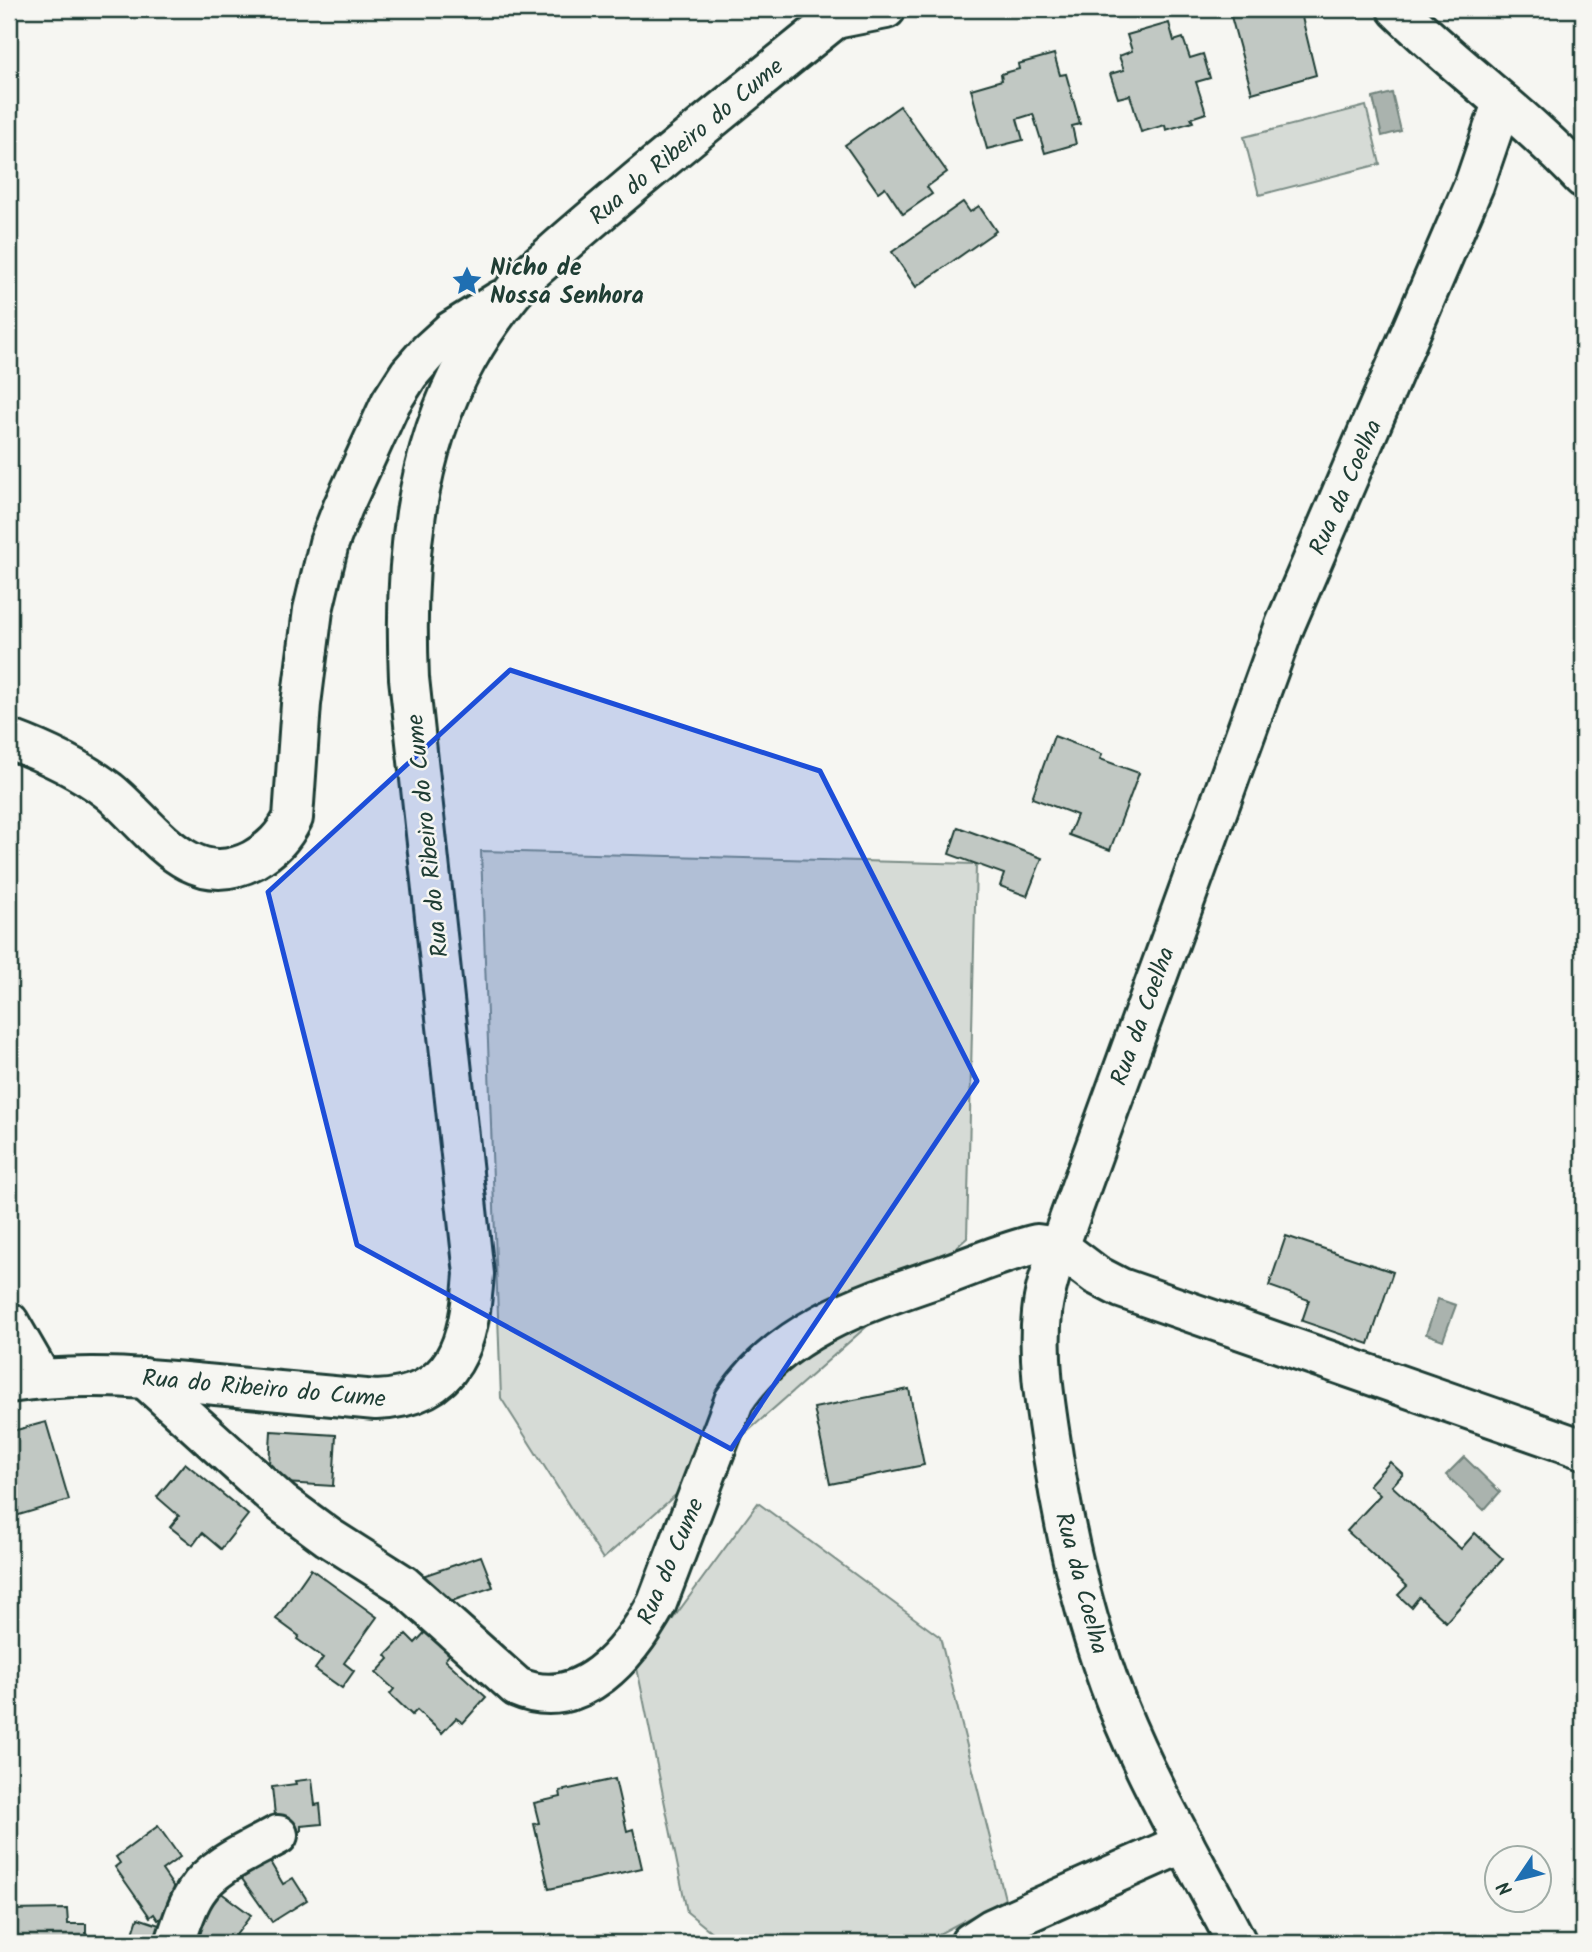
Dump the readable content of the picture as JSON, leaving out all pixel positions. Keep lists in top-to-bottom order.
{
  "streets": {
    "street": ["Rua do Ribeiro do Cume", "Rua da Coelha", "Rua do Cume"]
  },
  "crossings": [
    ["Rua do Ribeiro do Cume", "Rua do Cume"],
    ["Rua da Coelha", "Rua do Cume"]
  ],
  "places": {
    "place": ["Nicho de Nossa Senhora"]
  },
  "north": "bottom left"
}
